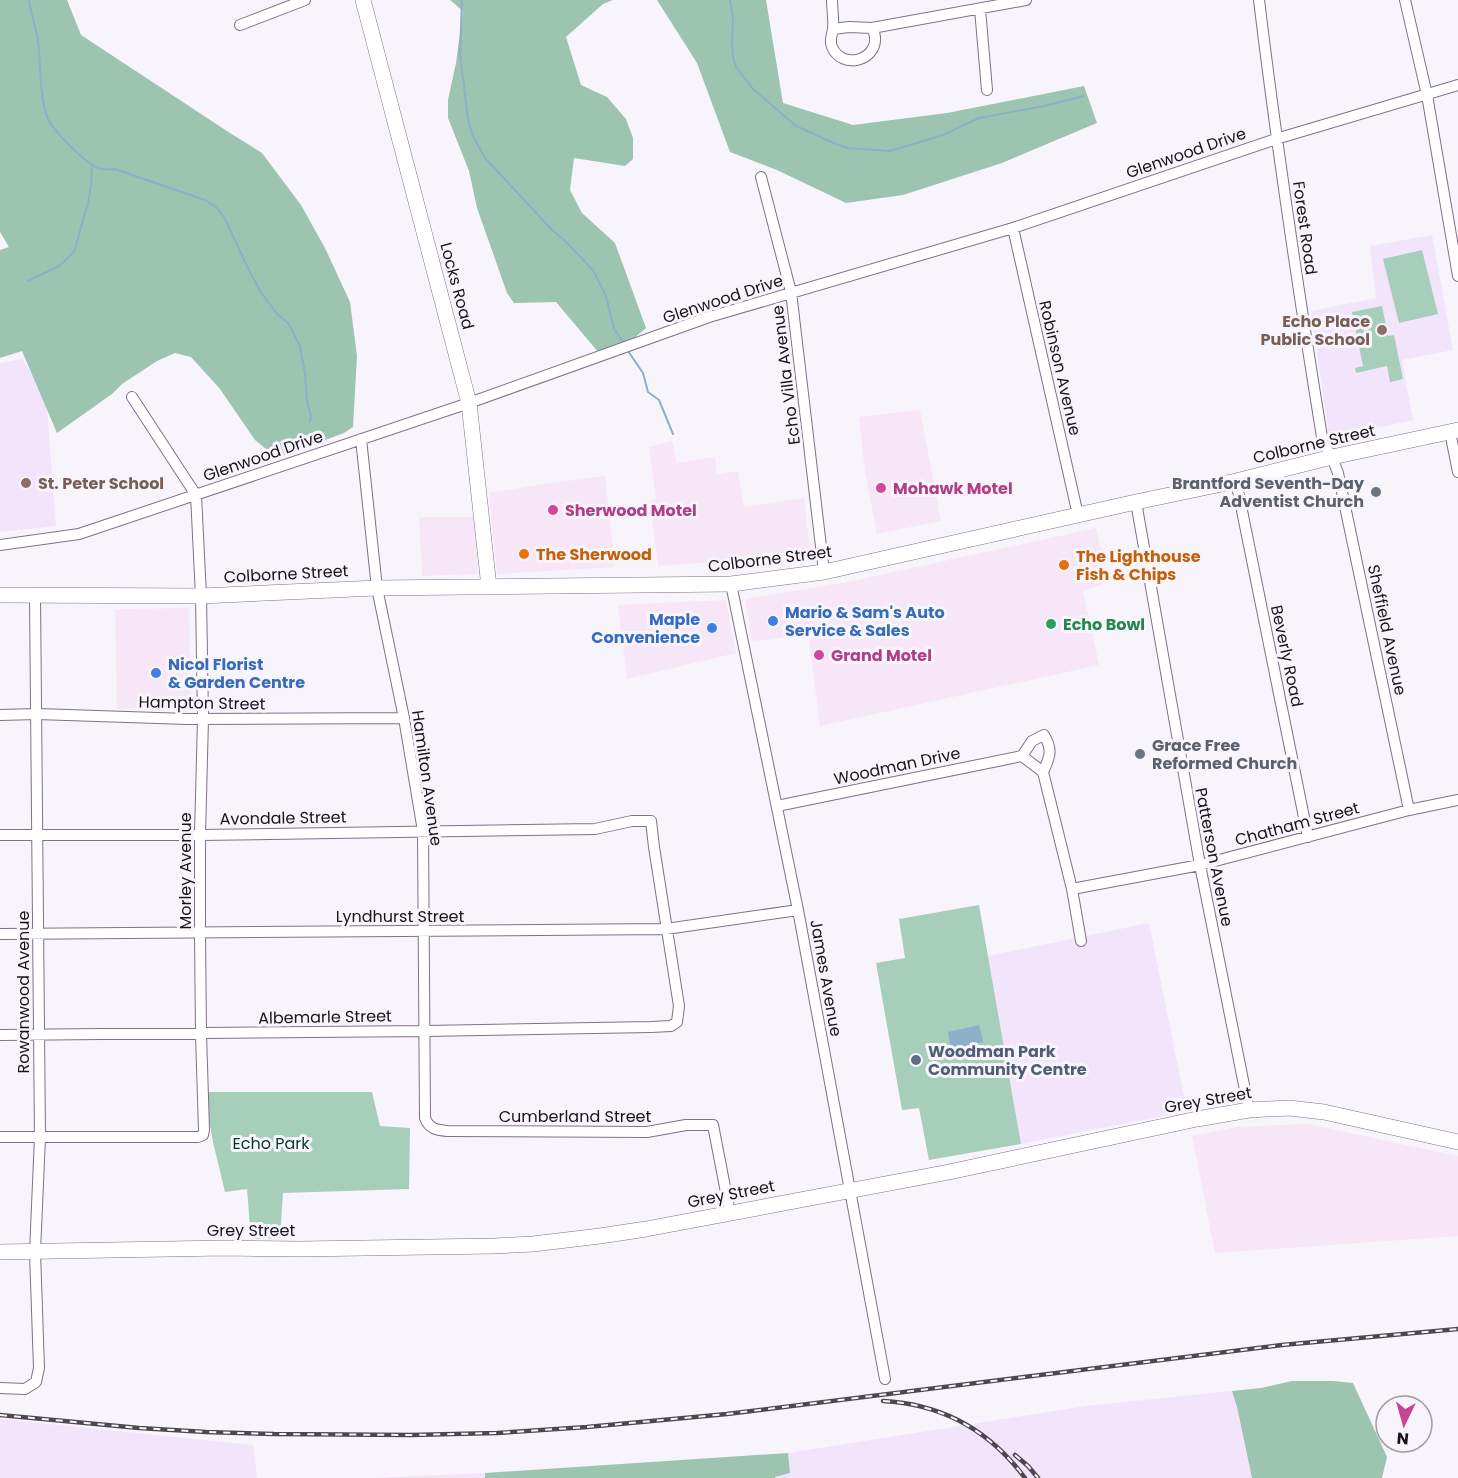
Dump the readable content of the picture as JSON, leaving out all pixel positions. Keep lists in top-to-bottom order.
{
  "streets": {
    "street": [
      "Glenwood Drive",
      "Forest Road",
      "Locks Road",
      "Robinson Avenue",
      "Echo Villa Avenue",
      "Colborne Street",
      "Sheffield Avenue",
      "Beverly Road",
      "Hampton Street",
      "Woodman Drive",
      "Hamilton Avenue",
      "Avondale Street",
      "Chatham Street",
      "Patterson Avenue",
      "Morley Avenue",
      "Lyndhurst Street",
      "James Avenue",
      "Rowanwood Avenue",
      "Albemarle Street",
      "Grey Street",
      "Cumberland Street"
    ]
  },
  "crossings": [
    ["Glenwood Drive", "Forest Road"],
    ["Glenwood Drive", "Locks Road"],
    ["Glenwood Drive", "Robinson Avenue"],
    ["Glenwood Drive", "Echo Villa Avenue"],
    ["Glenwood Drive", "Hamilton Avenue"],
    ["Glenwood Drive", "Morley Avenue"],
    ["Forest Road", "Colborne Street"],
    ["Forest Road", "Sheffield Avenue"],
    ["Locks Road", "Colborne Street"],
    ["Robinson Avenue", "Colborne Street"],
    ["Echo Villa Avenue", "Colborne Street"],
    ["Colborne Street", "Sheffield Avenue"],
    ["Colborne Street", "Beverly Road"],
    ["Colborne Street", "Hamilton Avenue"],
    ["Colborne Street", "Patterson Avenue"],
    ["Colborne Street", "Morley Avenue"],
    ["Colborne Street", "James Avenue"],
    ["Colborne Street", "Rowanwood Avenue"],
    ["Sheffield Avenue", "Chatham Street"],
    ["Beverly Road", "Chatham Street"],
    ["Hampton Street", "Hamilton Avenue"],
    ["Hampton Street", "Morley Avenue"],
    ["Hampton Street", "Rowanwood Avenue"],
    ["Woodman Drive", "James Avenue"],
    ["Hamilton Avenue", "Avondale Street"],
    ["Hamilton Avenue", "Lyndhurst Street"],
    ["Hamilton Avenue", "Albemarle Street"],
    ["Hamilton Avenue", "Cumberland Street"],
    ["Avondale Street", "Morley Avenue"],
    ["Avondale Street", "Lyndhurst Street"],
    ["Avondale Street", "Rowanwood Avenue"],
    ["Avondale Street", "Albemarle Street"],
    ["Chatham Street", "Patterson Avenue"],
    ["Patterson Avenue", "Grey Street"],
    ["Morley Avenue", "Lyndhurst Street"],
    ["Morley Avenue", "Rowanwood Avenue"],
    ["Morley Avenue", "Albemarle Street"],
    ["Lyndhurst Street", "James Avenue"],
    ["Lyndhurst Street", "Rowanwood Avenue"],
    ["Lyndhurst Street", "Albemarle Street"],
    ["James Avenue", "Grey Street"],
    ["Rowanwood Avenue", "Albemarle Street"],
    ["Rowanwood Avenue", "Grey Street"],
    ["Grey Street", "Cumberland Street"]
  ],
  "parks": ["Echo Park"],
  "places": [
    "Echo Place Public School",
    "St. Peter School",
    "Mohawk Motel",
    "Brantford Seventh-Day Adventist Church",
    "Sherwood Motel",
    "The Sherwood",
    "The Lighthouse Fish & Chips",
    "Mario & Sam's Auto Service & Sales",
    "Echo Bowl",
    "Maple Convenience",
    "Grand Motel",
    "Nicol Florist & Garden Centre",
    "Grace Free Reformed Church",
    "Woodman Park Community Centre"
  ],
  "north": "bottom"
}
